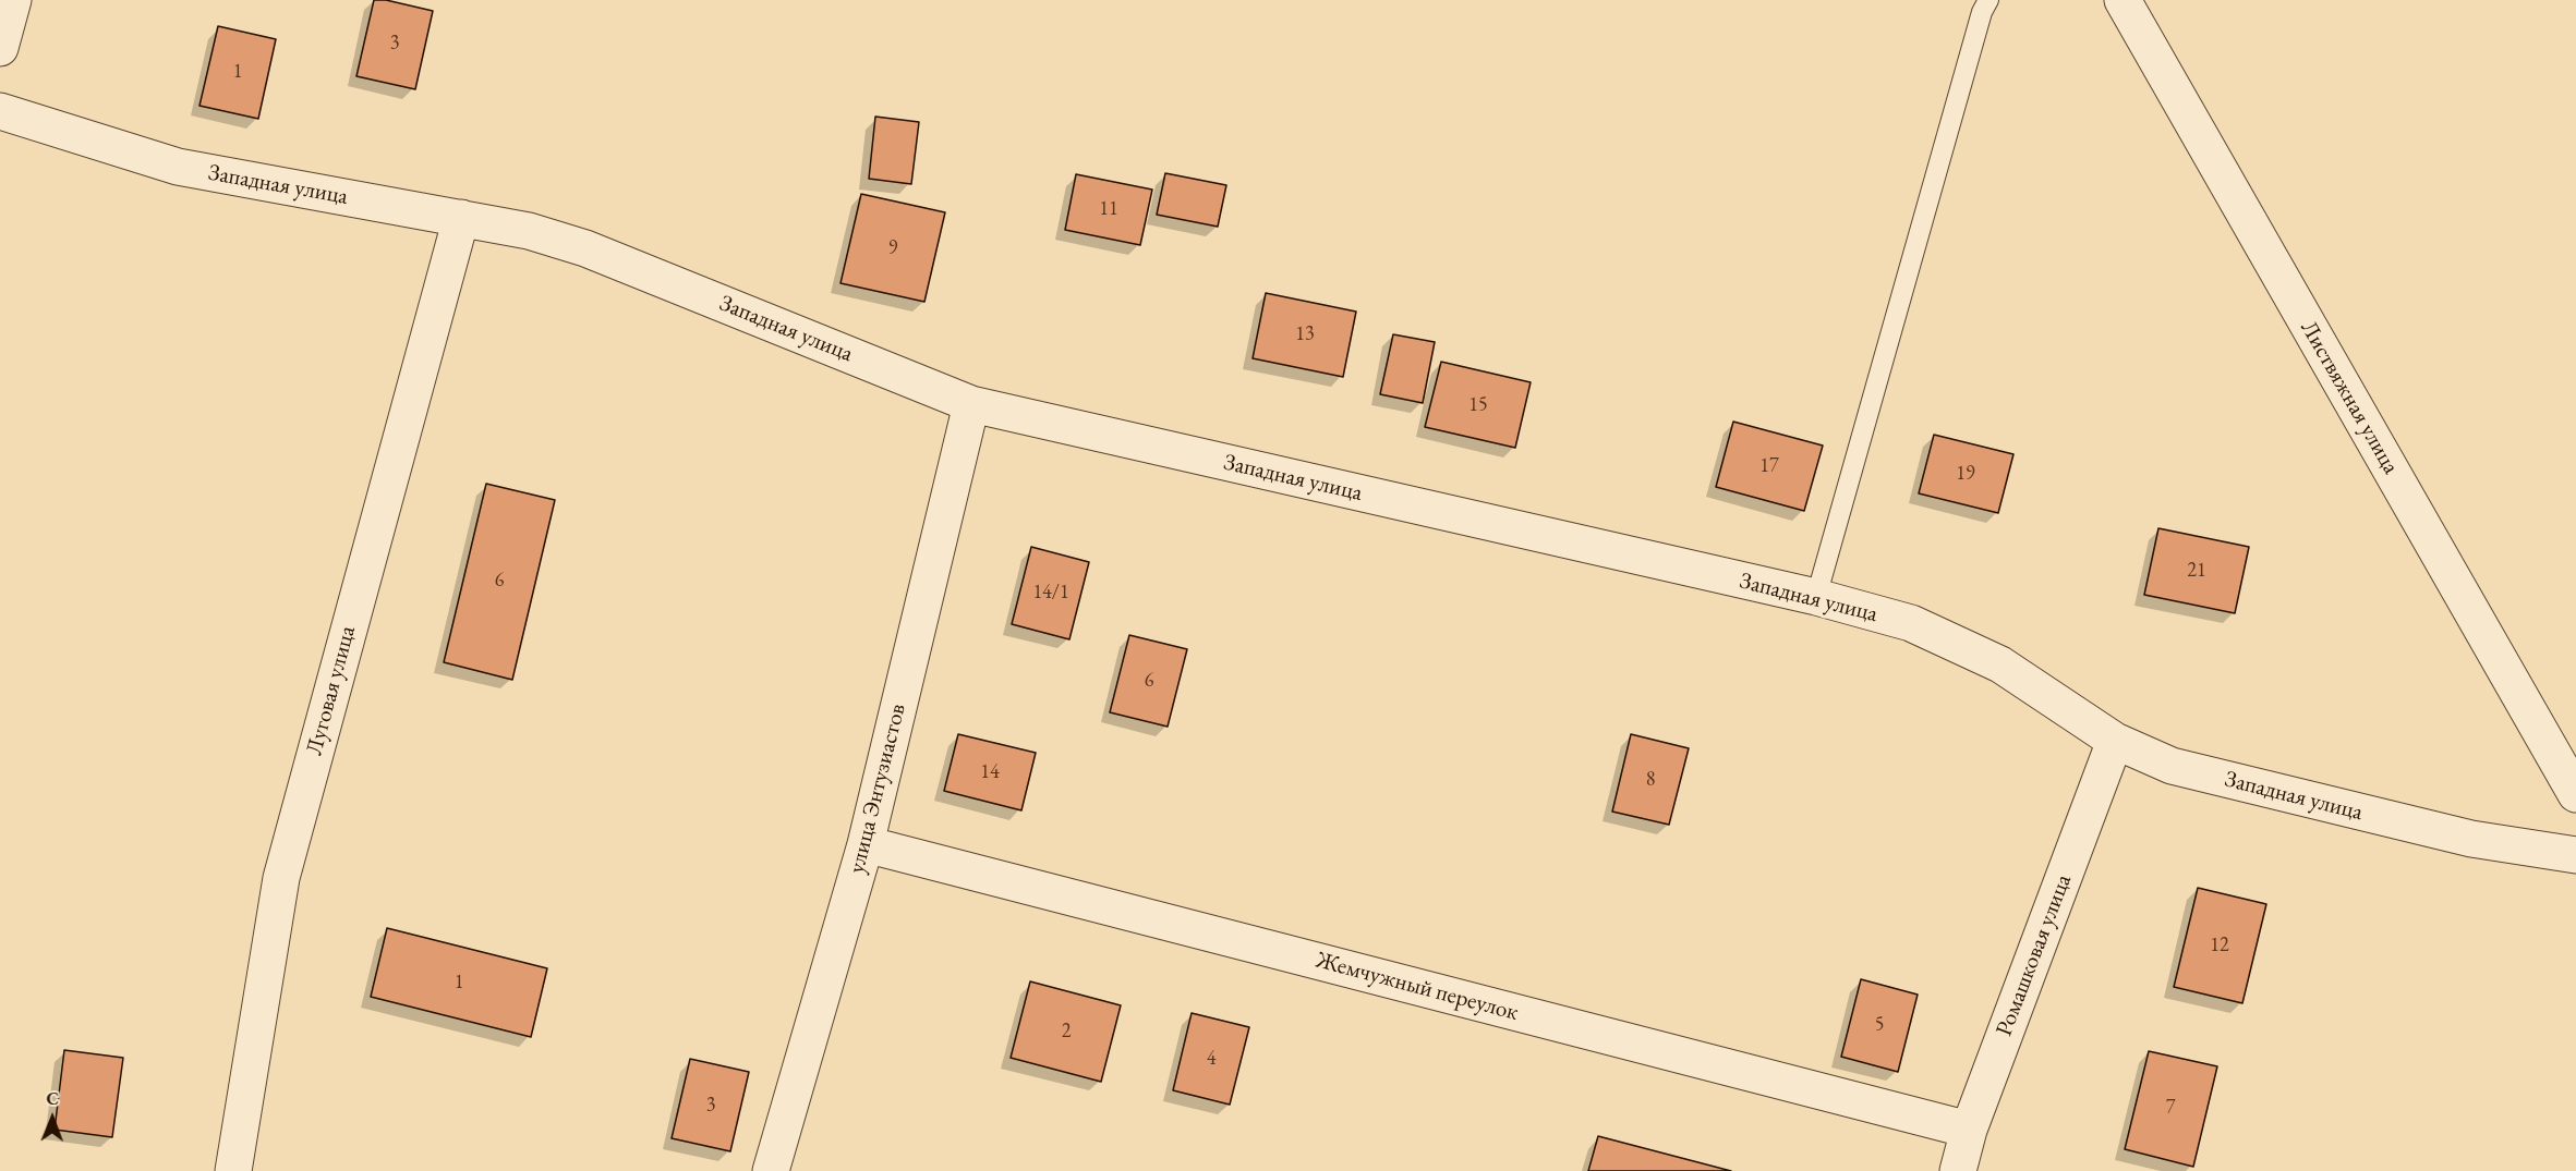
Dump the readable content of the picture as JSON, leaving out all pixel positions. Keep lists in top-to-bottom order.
{
  "streets": {
    "street": [
      "Западная улица",
      "Листвяжная улица",
      "Луговая улица",
      "улица Энтузиастов",
      "Ромашковая улица",
      "Жемчужный переулок"
    ]
  },
  "crossings": [
    ["Западная улица", "Луговая улица"],
    ["Западная улица", "улица Энтузиастов"],
    ["Западная улица", "Ромашковая улица"],
    ["улица Энтузиастов", "Жемчужный переулок"],
    ["Ромашковая улица", "Жемчужный переулок"]
  ],
  "house_numbers": [
    "3",
    "1",
    "11",
    "9",
    "13",
    "15",
    "17",
    "19",
    "21",
    "6",
    "14/1",
    "6",
    "14",
    "8",
    "12",
    "1",
    "5",
    "2",
    "4",
    "3",
    "7"
  ],
  "north": "top"
}
